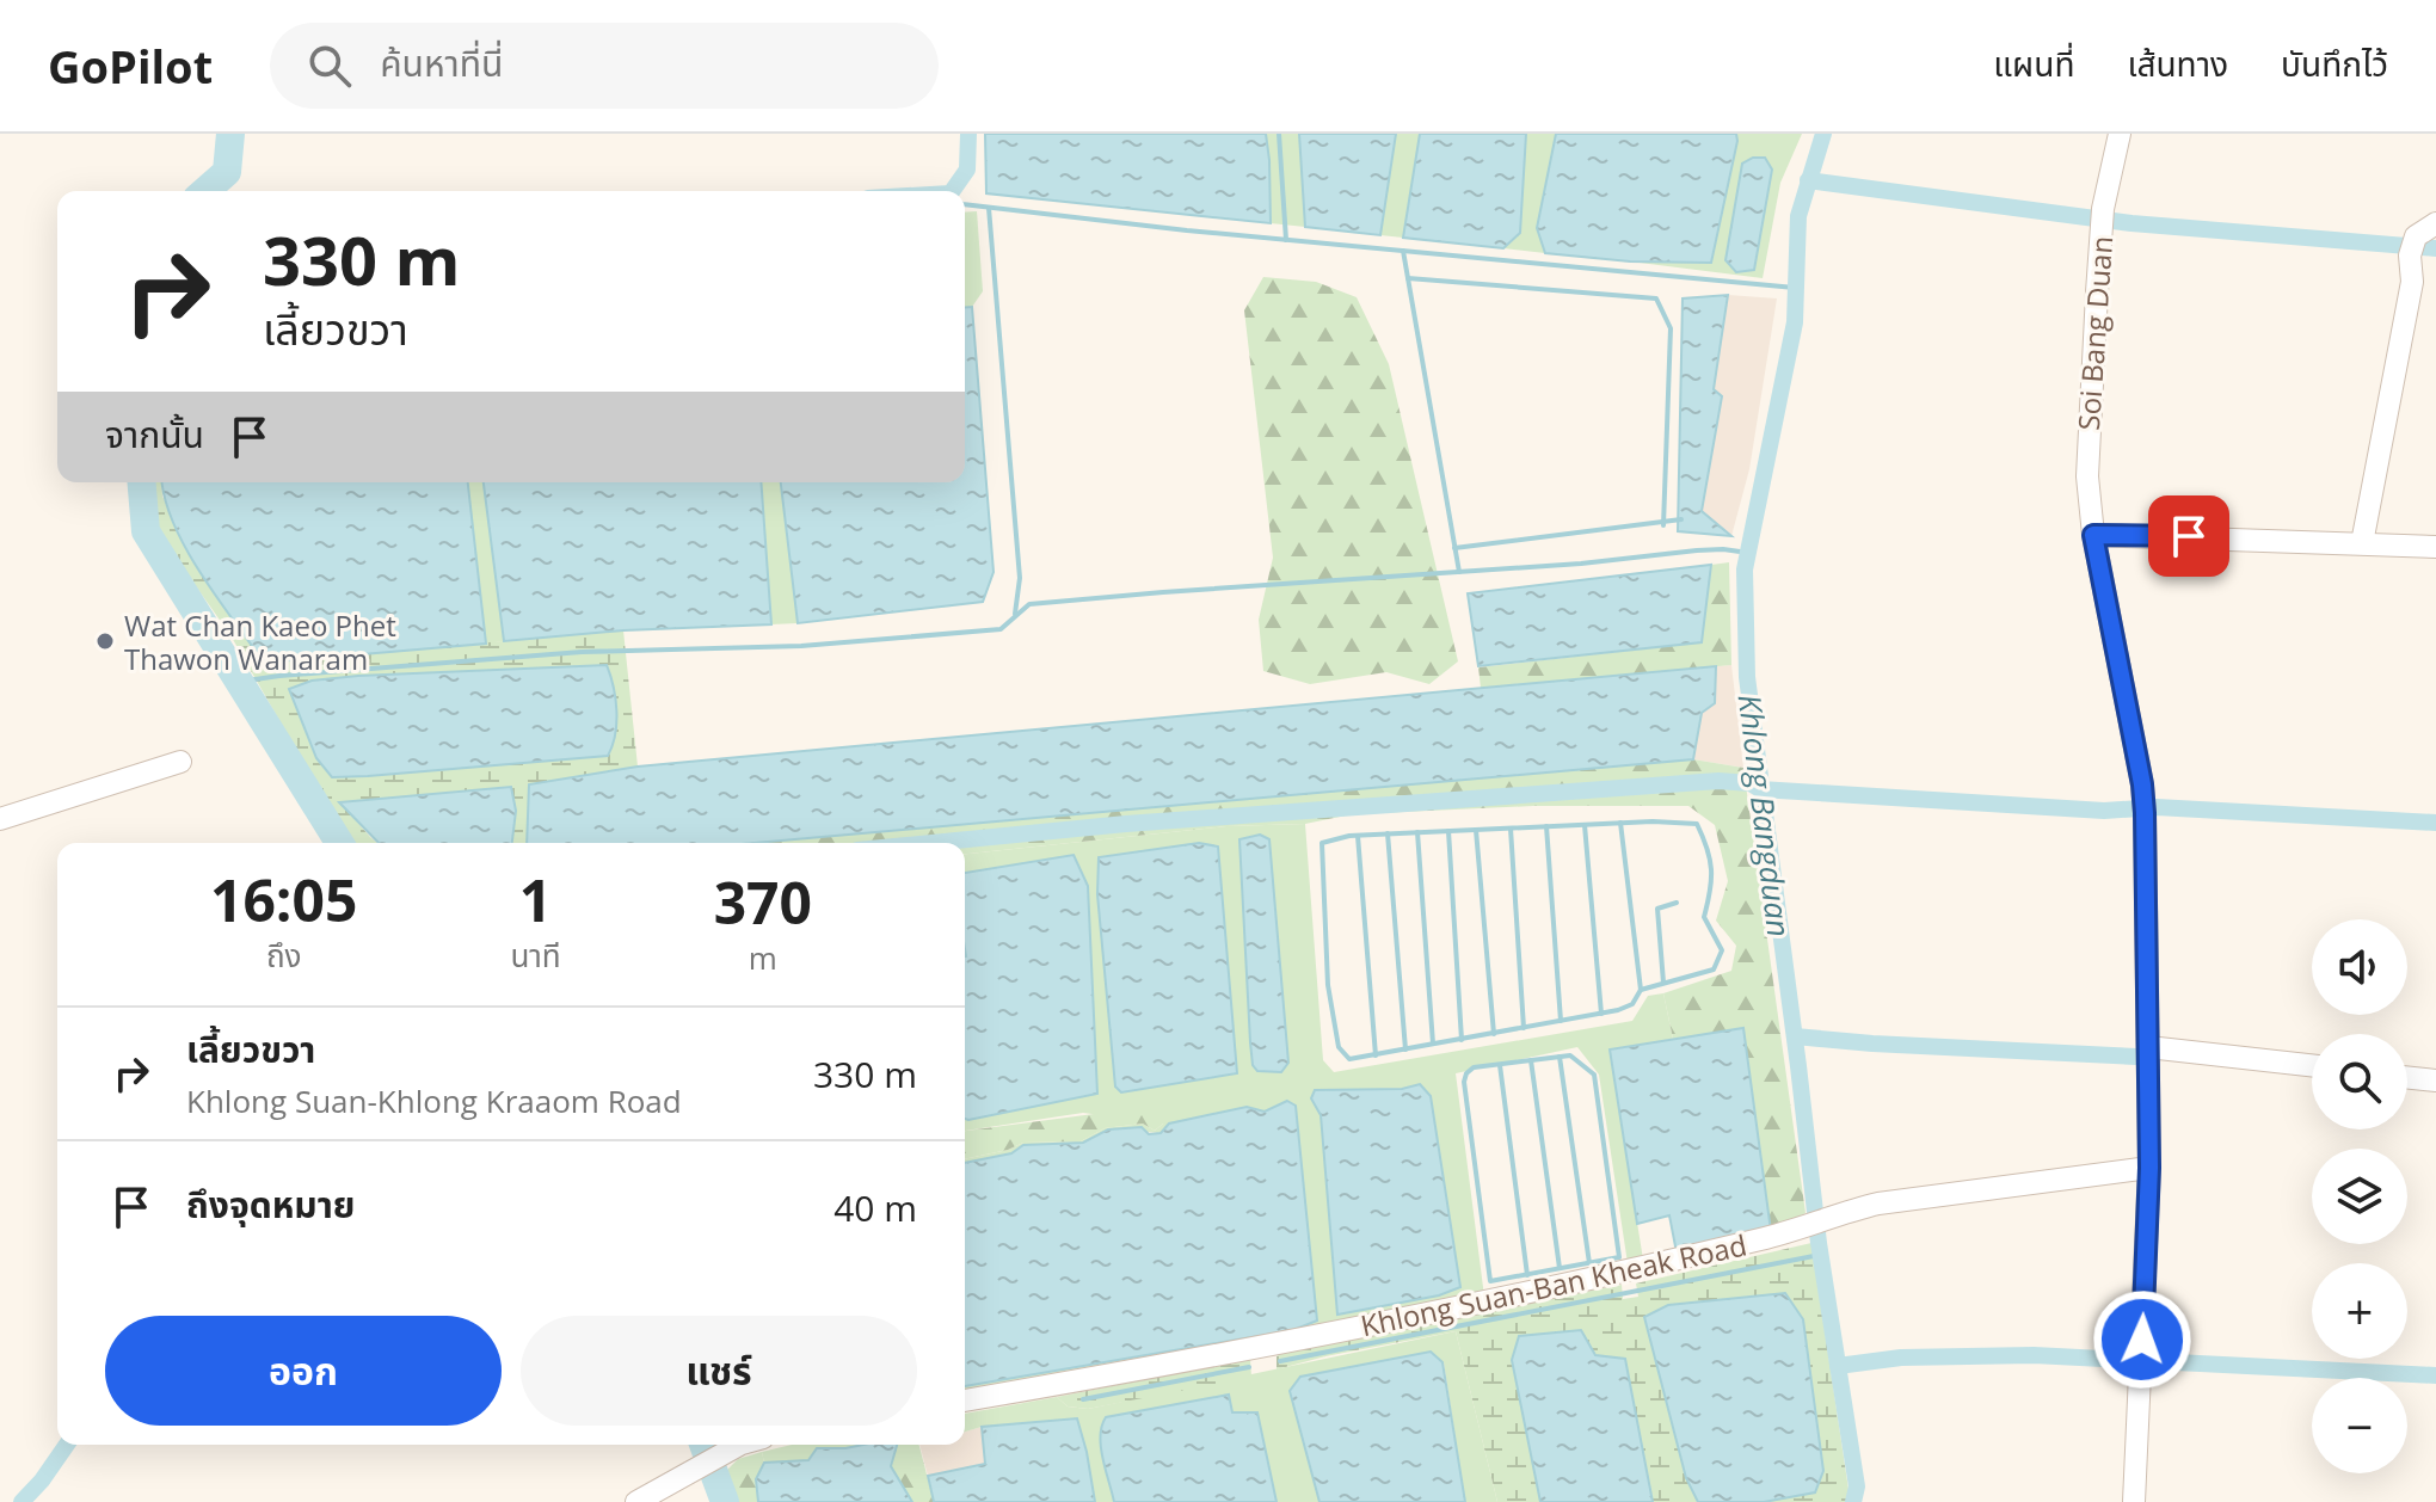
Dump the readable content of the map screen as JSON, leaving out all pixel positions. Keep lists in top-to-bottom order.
{
  "streets": {
    "street": ["Soi Bang Duan", "Khlong Suan-Ban Kheak Road"]
  },
  "crossings": [
    ["Soi Bang Duan", "Khlong Suan-Ban Kheak Road"]
  ],
  "water": ["Khlong Bangduan"],
  "places": ["Wat Chan Kaeo Phet Thawon Wanaram"],
  "page": {
    "header": "GoPilot",
    "search": "ค้นหาที่นี่",
    "nav": ["แผนที่", "เส้นทาง", "บันทึกไว้"],
    "turn": ["330 m", "เลี้ยวขวา"],
    "then": "จากนั้น",
    "eta": [
      "16:05",
      "ถึง",
      "1",
      "นาที",
      "370",
      "m"
    ],
    "map_buttons": ["+", "−"],
    "list": [
      {
        "name": "เลี้ยวขวา",
        "note": "Khlong Suan-Khlong Kraaom Road",
        "value": "330 m"
      },
      {
        "name": "ถึงจุดหมาย",
        "value": "40 m"
      }
    ],
    "buttons": ["ออก", "แชร์"]
  }
}
